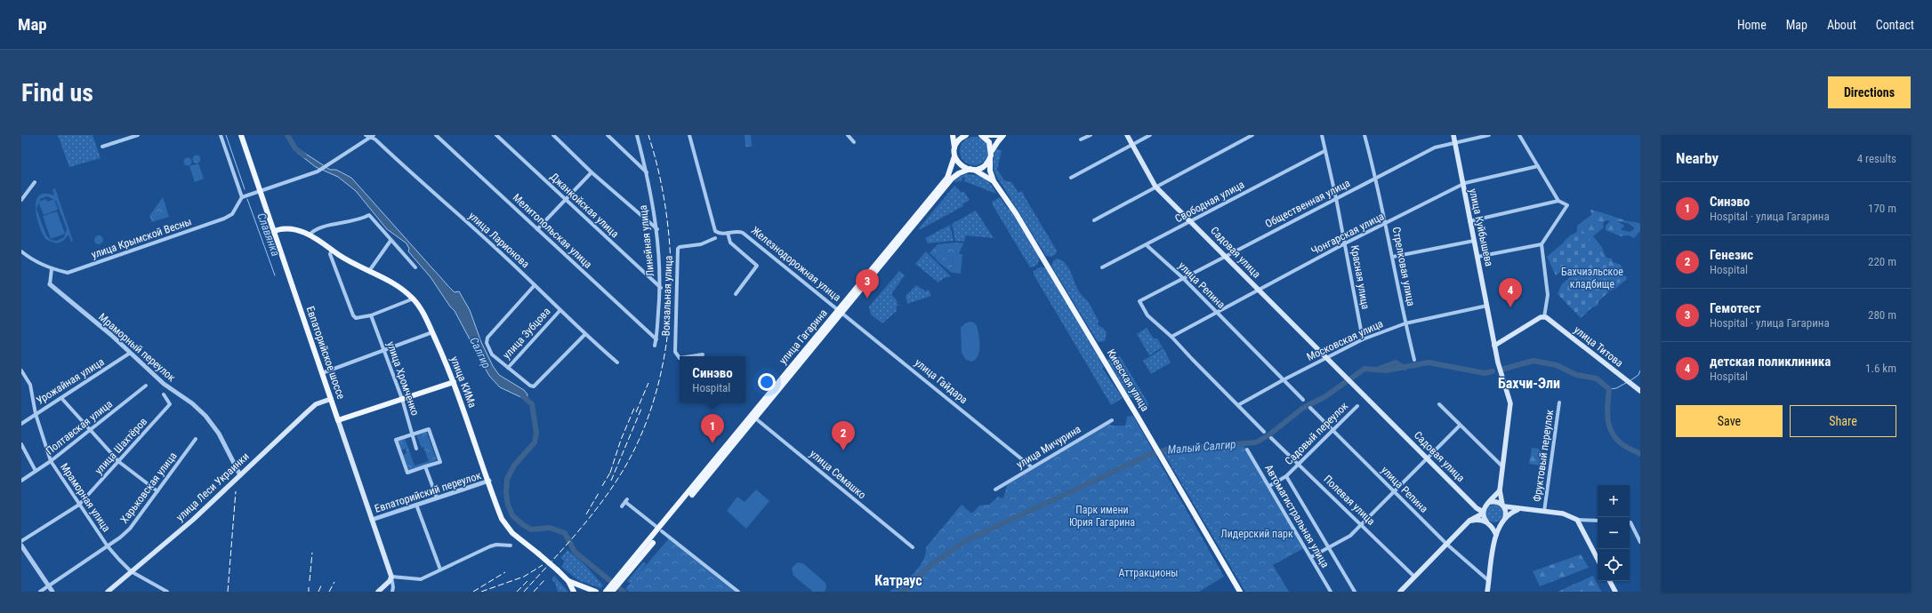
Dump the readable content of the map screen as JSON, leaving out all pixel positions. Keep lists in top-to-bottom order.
{
  "streets": {
    "main road": [
      "улица Куйбышева",
      "Садовая улица",
      "улица Гагарина",
      "улица Титова",
      "Евпаторийское шоссе",
      "Киевская улица",
      "улица КИМа",
      "улица Леси Украинки"
    ],
    "street": [
      "Свободная улица",
      "Общественная улица",
      "Джанкойская улица",
      "Мелитопольская улица",
      "Чонгарская улица",
      "улица Крымской Весны",
      "улица Ларионова",
      "Линейная улица",
      "Железнодорожная улица",
      "Стрелковая улица",
      "Красная улица",
      "улица Репина",
      "Вокзальная улица",
      "улица Зубцова",
      "Московская улица",
      "Мраморный переулок",
      "улица Хромченко",
      "Урожайная улица",
      "улица Гайдара",
      "Полтавская улица",
      "Садовый переулок",
      "улица Шахтёров",
      "улица Мичурина",
      "Фруктовый переулок",
      "улица Семашко",
      "Харьковская улица",
      "Евпаторийский переулок",
      "Мраморная улица",
      "Полевая улица",
      "Автомагистральная улица"
    ]
  },
  "crossings": [
    ["Свободная улица", "Садовая улица"],
    ["Свободная улица", "Красная улица"],
    ["Свободная улица", "улица Репина"],
    ["Общественная улица", "улица Куйбышева"],
    ["Общественная улица", "Чонгарская улица"],
    ["Общественная улица", "Садовая улица"],
    ["Общественная улица", "Стрелковая улица"],
    ["Общественная улица", "Красная улица"],
    ["Общественная улица", "улица Репина"],
    ["Джанкойская улица", "Линейная улица"],
    ["улица Куйбышева", "Чонгарская улица"],
    ["улица Куйбышева", "Московская улица"],
    ["Мелитопольская улица", "Линейная улица"],
    ["Чонгарская улица", "Садовая улица"],
    ["Чонгарская улица", "Стрелковая улица"],
    ["Чонгарская улица", "Красная улица"],
    ["Чонгарская улица", "улица Репина"],
    ["улица Крымской Весны", "Мраморный переулок"],
    ["улица Ларионова", "улица Зубцова"],
    ["Садовая улица", "Московская улица"],
    ["Железнодорожная улица", "улица Гагарина"],
    ["Железнодорожная улица", "улица Гайдара"],
    ["Стрелковая улица", "Московская улица"],
    ["Красная улица", "Московская улица"],
    ["улица Репина", "Московская улица"],
    ["улица Репина", "Садовый переулок"],
    ["улица Гагарина", "Киевская улица"],
    ["улица Гагарина", "улица Гайдара"],
    ["улица Гагарина", "улица Семашко"],
    ["Мраморный переулок", "Урожайная улица"],
    ["Мраморный переулок", "улица Леси Украинки"],
    ["Евпаторийское шоссе", "улица КИМа"],
    ["Евпаторийское шоссе", "улица Леси Украинки"],
    ["Евпаторийское шоссе", "Евпаторийский переулок"],
    ["Урожайная улица", "Мраморная улица"],
    ["улица Гайдара", "улица Мичурина"],
    ["улица КИМа", "Евпаторийский переулок"],
    ["Полтавская улица", "Мраморная улица"],
    ["Садовый переулок", "Полевая улица"],
    ["Садовый переулок", "Автомагистральная улица"],
    ["улица Шахтёров", "Мраморная улица"],
    ["улица Леси Украинки", "Мраморная улица"],
    ["Харьковская улица", "Мраморная улица"]
  ],
  "districts": ["Бахчи-Эли", "Катраус"],
  "water": ["Славянка", "Салгир", "Малый Салгир"],
  "parks": [
    "Бахчиэльское кладбище",
    "Парк имени Юрия Гагарина",
    "Лидерский парк",
    "Аттракционы"
  ],
  "page": {
    "header": "Map",
    "nav": [
      "Home",
      "Map",
      "About",
      "Contact"
    ],
    "buttons": [
      "Directions",
      ["Save", "Share"]
    ],
    "title": "Find us",
    "heading": ["Nearby", "4 results"],
    "list": [
      {
        "mark": "1",
        "name": "Синэво",
        "note": "Hospital · улица Гагарина",
        "value": "170 m"
      },
      {
        "mark": "2",
        "name": "Генезис",
        "note": "Hospital",
        "value": "220 m"
      },
      {
        "mark": "3",
        "name": "Гемотест",
        "note": "Hospital · улица Гагарина",
        "value": "280 m"
      },
      {
        "mark": "4",
        "name": "детская поликлиника",
        "note": "Hospital",
        "value": "1.6 km"
      }
    ],
    "pins": [
      "3",
      "4",
      "1",
      "2"
    ],
    "popup": ["Синэво", "Hospital"],
    "map_buttons": ["+", "−"]
  }
}
